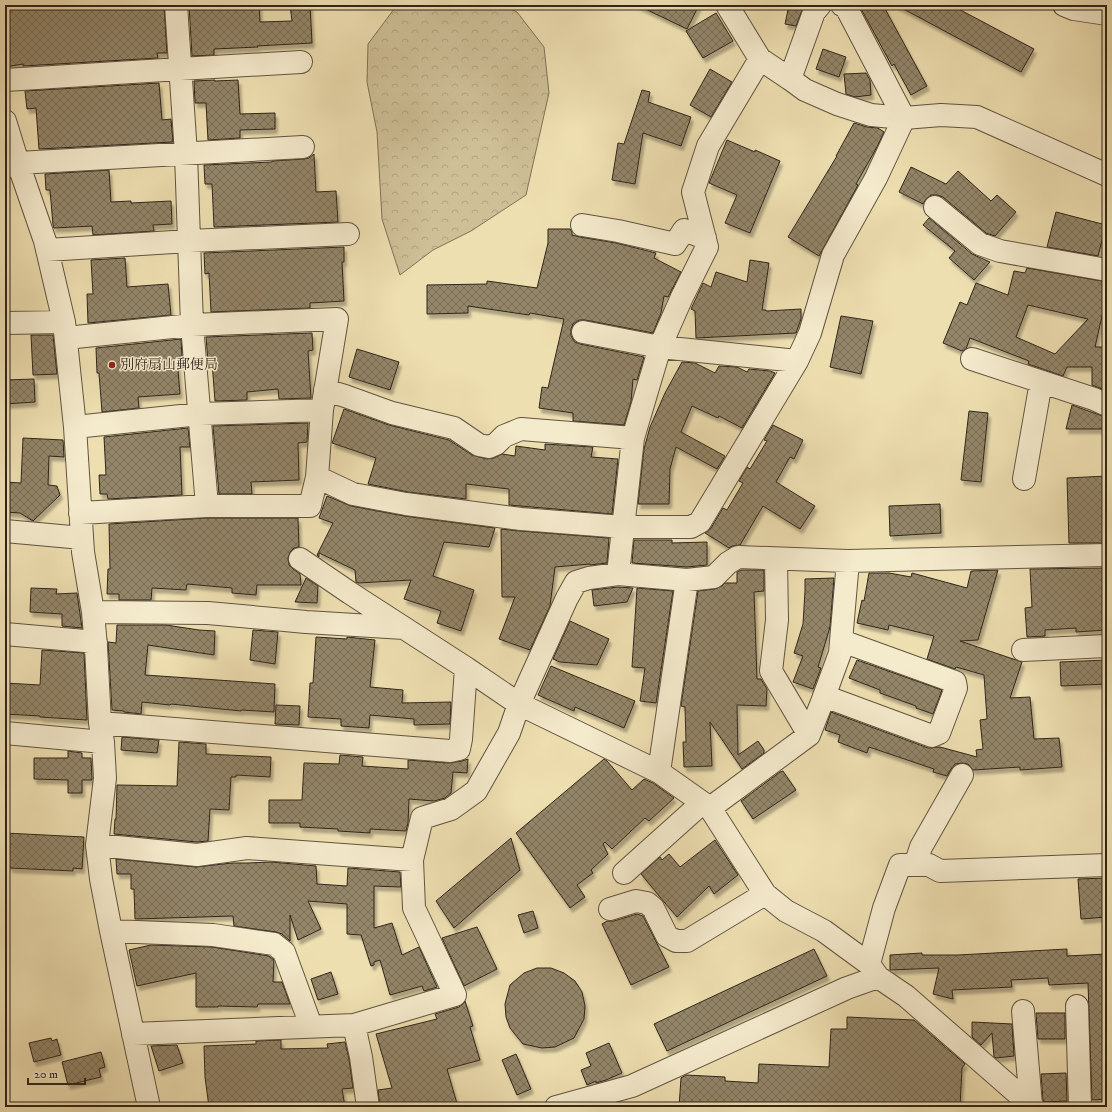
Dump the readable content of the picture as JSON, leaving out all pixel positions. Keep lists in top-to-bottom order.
{
  "places": ["別府扇山郵便局"],
  "scale_bar": "20 m"
}
